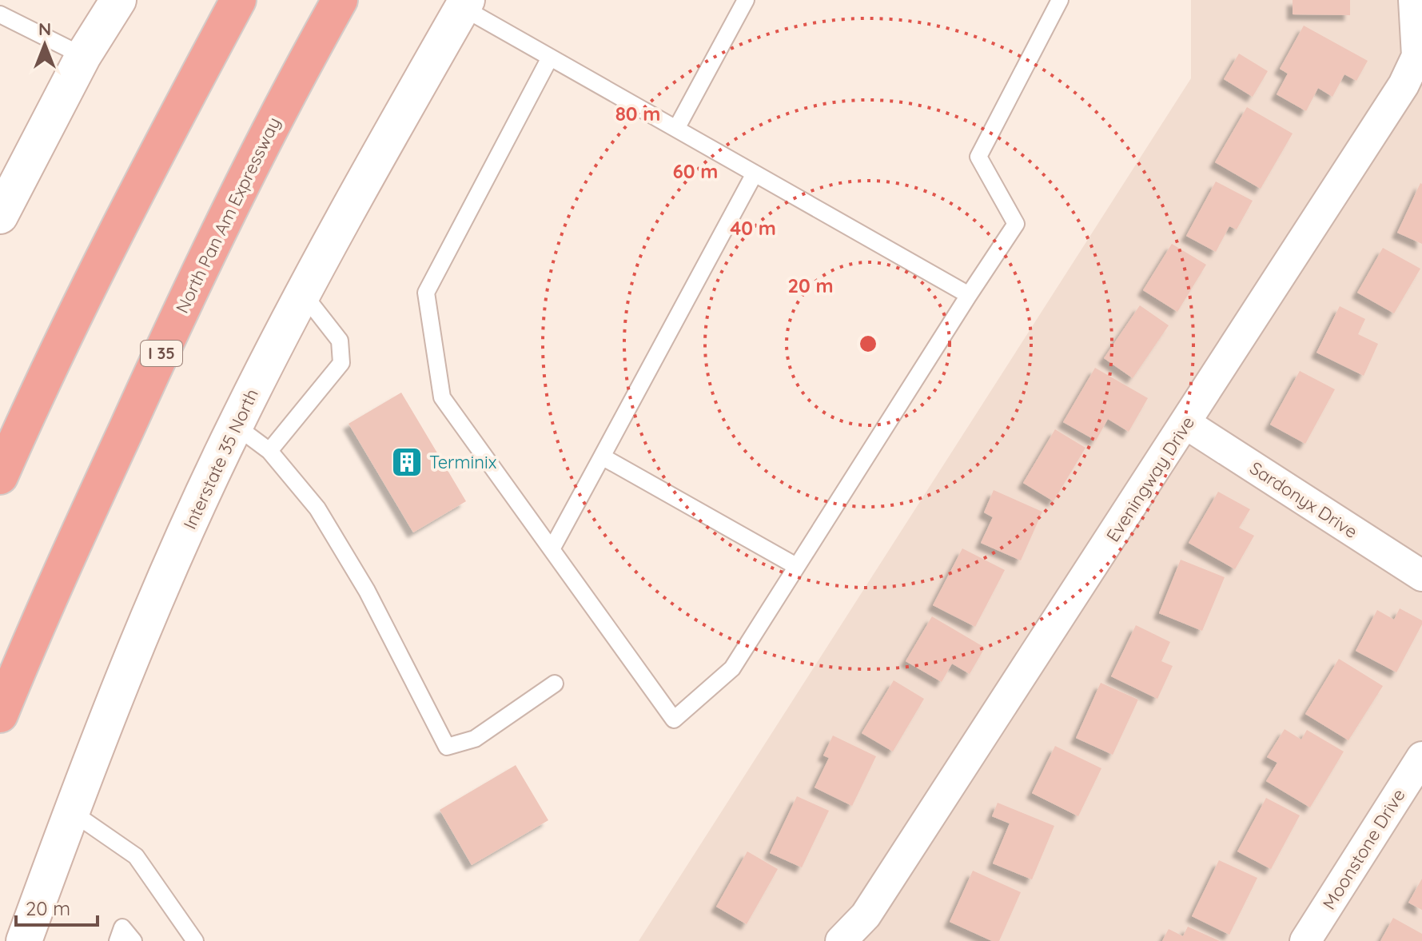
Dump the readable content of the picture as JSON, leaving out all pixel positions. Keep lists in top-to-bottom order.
{
  "streets": {
    "highway": ["North Pan Am Expressway", "I 35"],
    "main road": ["Interstate 35 North"],
    "street": ["Eveningway Drive", "Sardonyx Drive", "Moonstone Drive"]
  },
  "crossings": [
    ["Eveningway Drive", "Sardonyx Drive"]
  ],
  "places": {
    "building": ["Terminix"]
  },
  "scale_bar": "20 m",
  "north": "top",
  "rings": [
    "80 m",
    "60 m",
    "40 m",
    "20 m"
  ]
}
